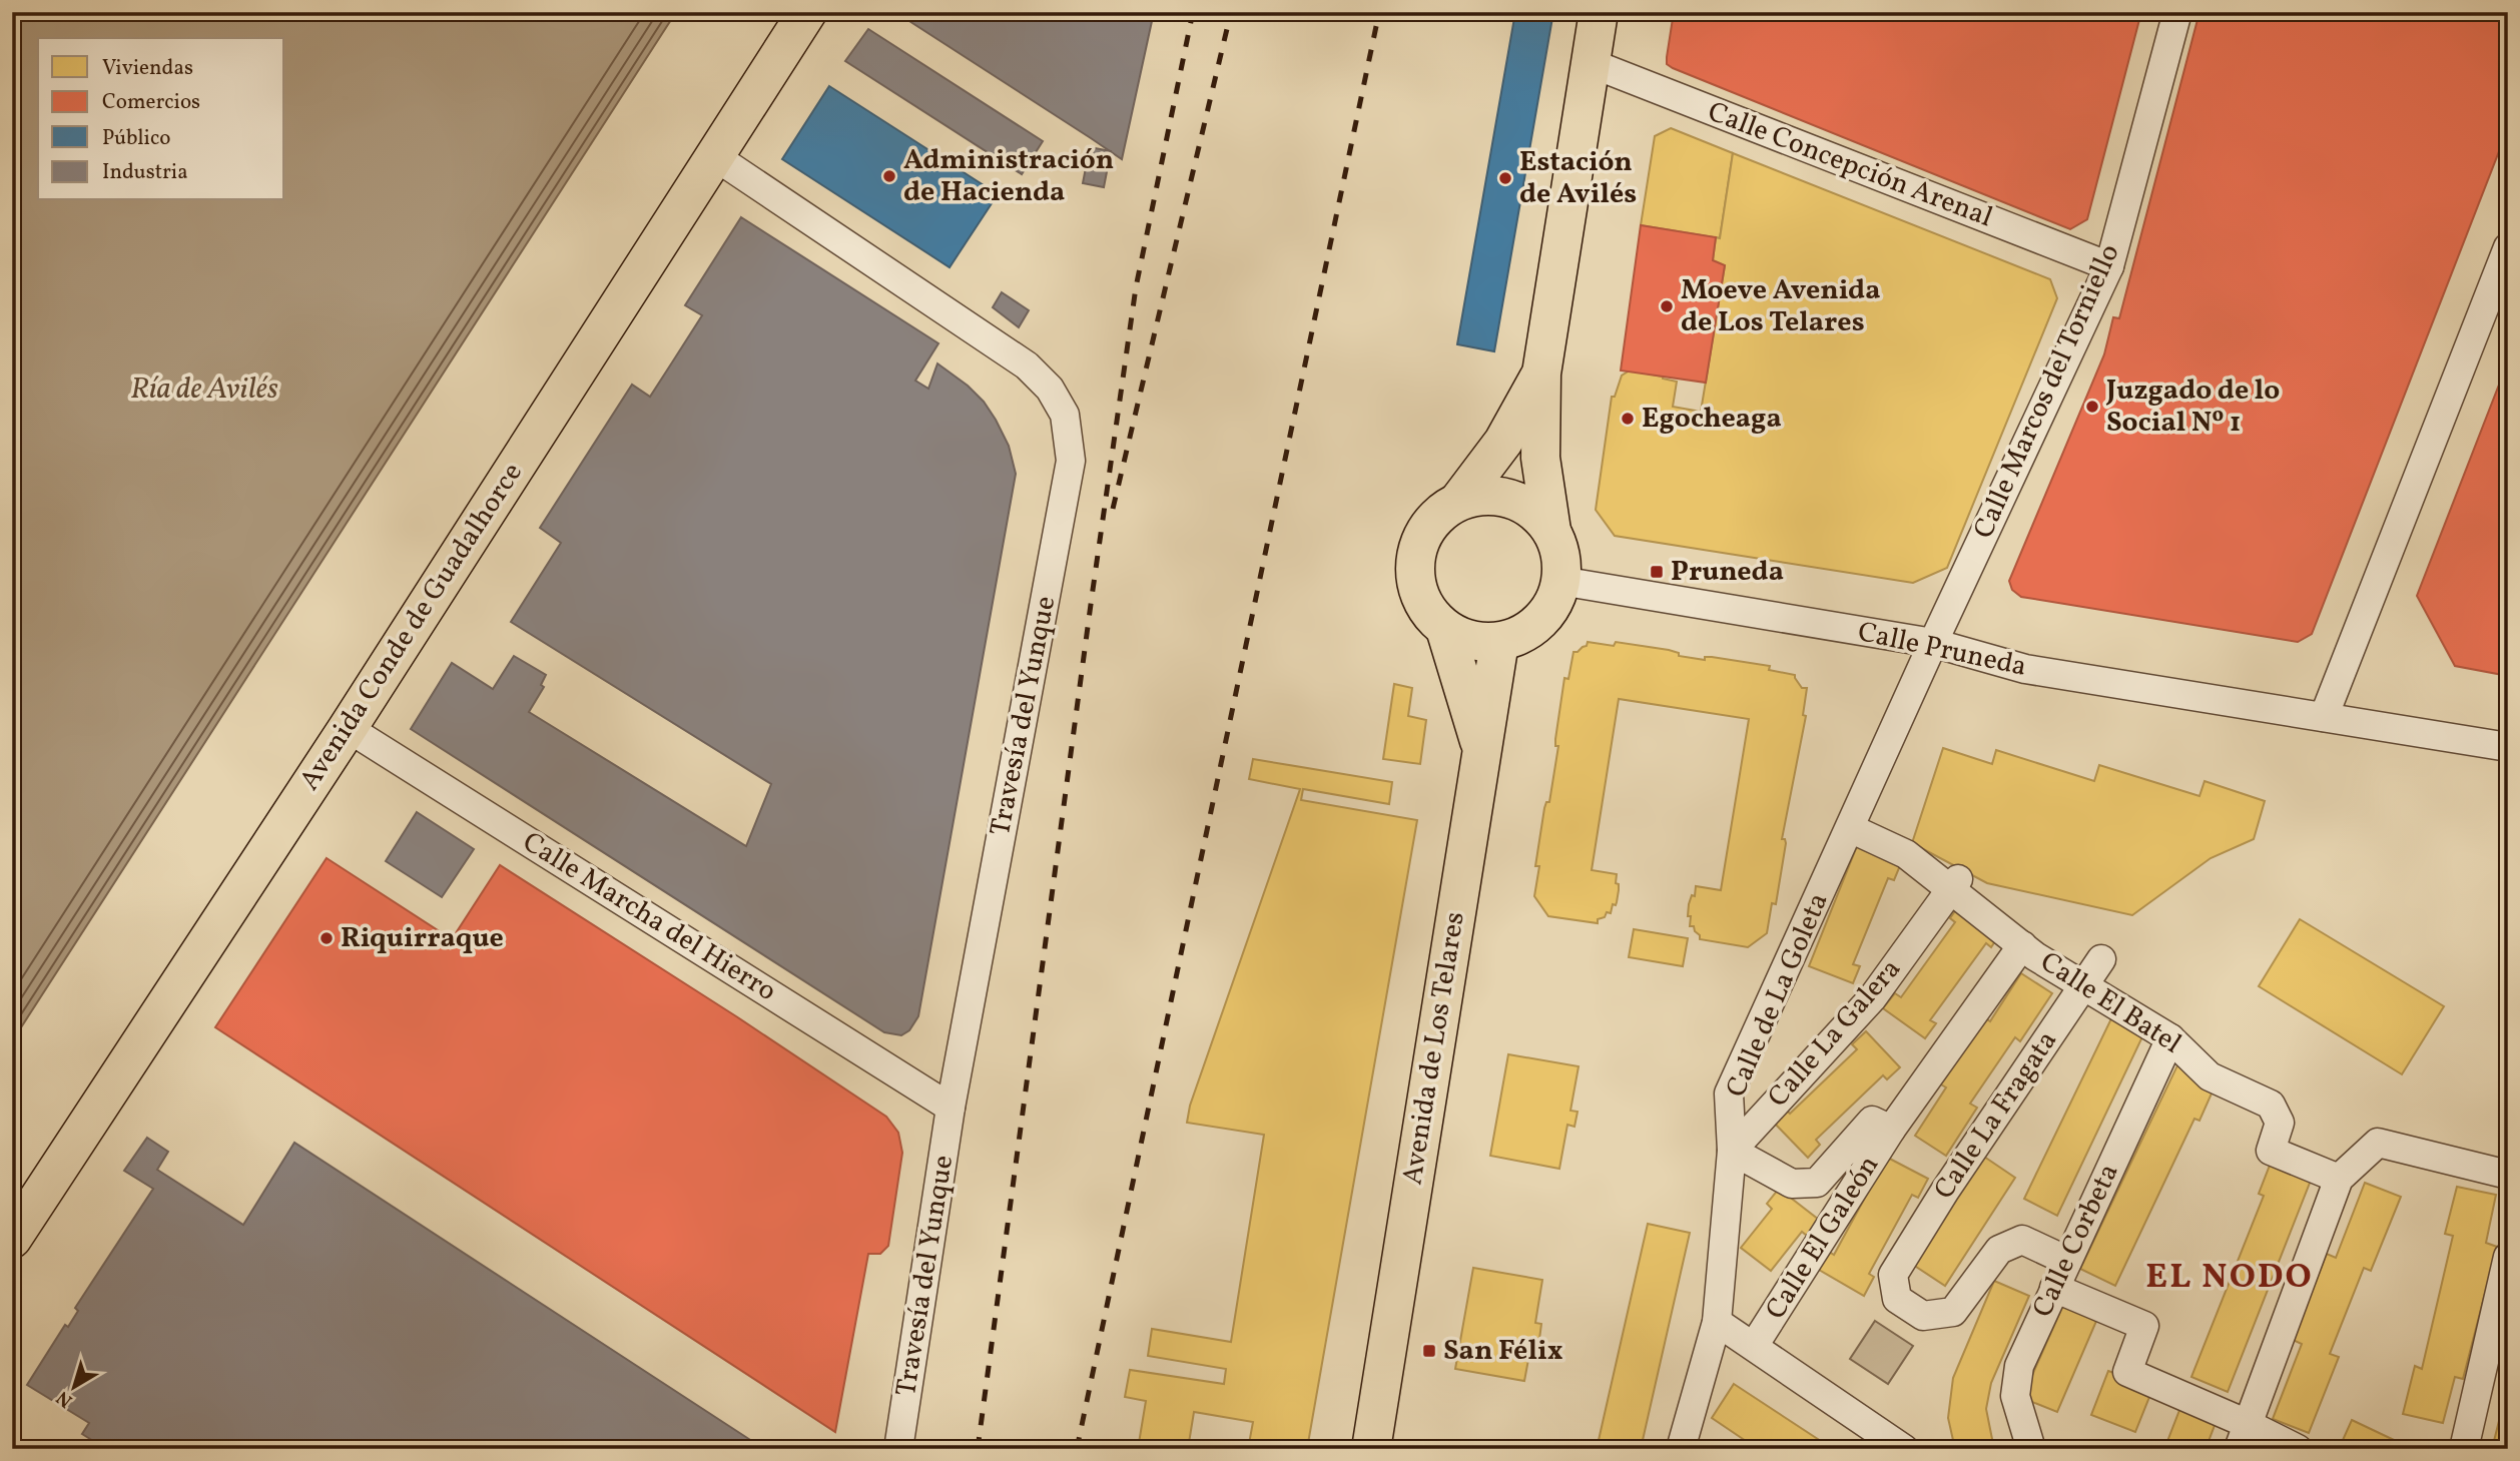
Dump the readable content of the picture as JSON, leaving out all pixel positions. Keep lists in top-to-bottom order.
{
  "streets": {
    "main road": ["Avenida Conde de Guadalhorce", "Avenida de Los Telares"],
    "street": [
      "Calle Concepción Arenal",
      "Calle Marcos del Torniello",
      "Calle Pruneda",
      "Travesía del Yunque",
      "Calle Marcha del Hierro",
      "Calle de La Goleta",
      "Calle El Batel",
      "Calle La Galera",
      "Calle La Fragata",
      "Calle El Galeón",
      "Calle Corbeta"
    ]
  },
  "crossings": [
    ["Calle Concepción Arenal", "Calle Marcos del Torniello"],
    ["Calle Marcos del Torniello", "Calle Pruneda"],
    ["Calle Marcos del Torniello", "Calle de La Goleta"],
    ["Avenida Conde de Guadalhorce", "Travesía del Yunque"],
    ["Avenida Conde de Guadalhorce", "Calle Marcha del Hierro"],
    ["Calle Pruneda", "Calle de La Goleta"],
    ["Calle Pruneda", "Avenida de Los Telares"],
    ["Travesía del Yunque", "Calle Marcha del Hierro"],
    ["Calle de La Goleta", "Calle El Batel"],
    ["Calle de La Goleta", "Calle La Galera"],
    ["Calle de La Goleta", "Calle El Galeón"],
    ["Calle El Batel", "Calle La Galera"],
    ["Calle El Batel", "Calle La Fragata"],
    ["Calle El Batel", "Calle El Galeón"],
    ["Calle El Batel", "Calle Corbeta"],
    ["Calle La Galera", "Calle El Galeón"],
    ["Calle La Fragata", "Calle Corbeta"]
  ],
  "districts": ["EL NODO"],
  "water": ["Ría de Avilés"],
  "places": {
    "other": [
      "Administración de Hacienda",
      "Estación de Avilés",
      "Moeve Avenida de Los Telares",
      "Juzgado de lo Social Nº 1",
      "Egocheaga",
      "Riquirraque"
    ],
    "transit": ["Pruneda", "San Félix"]
  },
  "legend": [
    "Viviendas",
    "Comercios",
    "Público",
    "Industria"
  ],
  "north": "bottom left"
}
